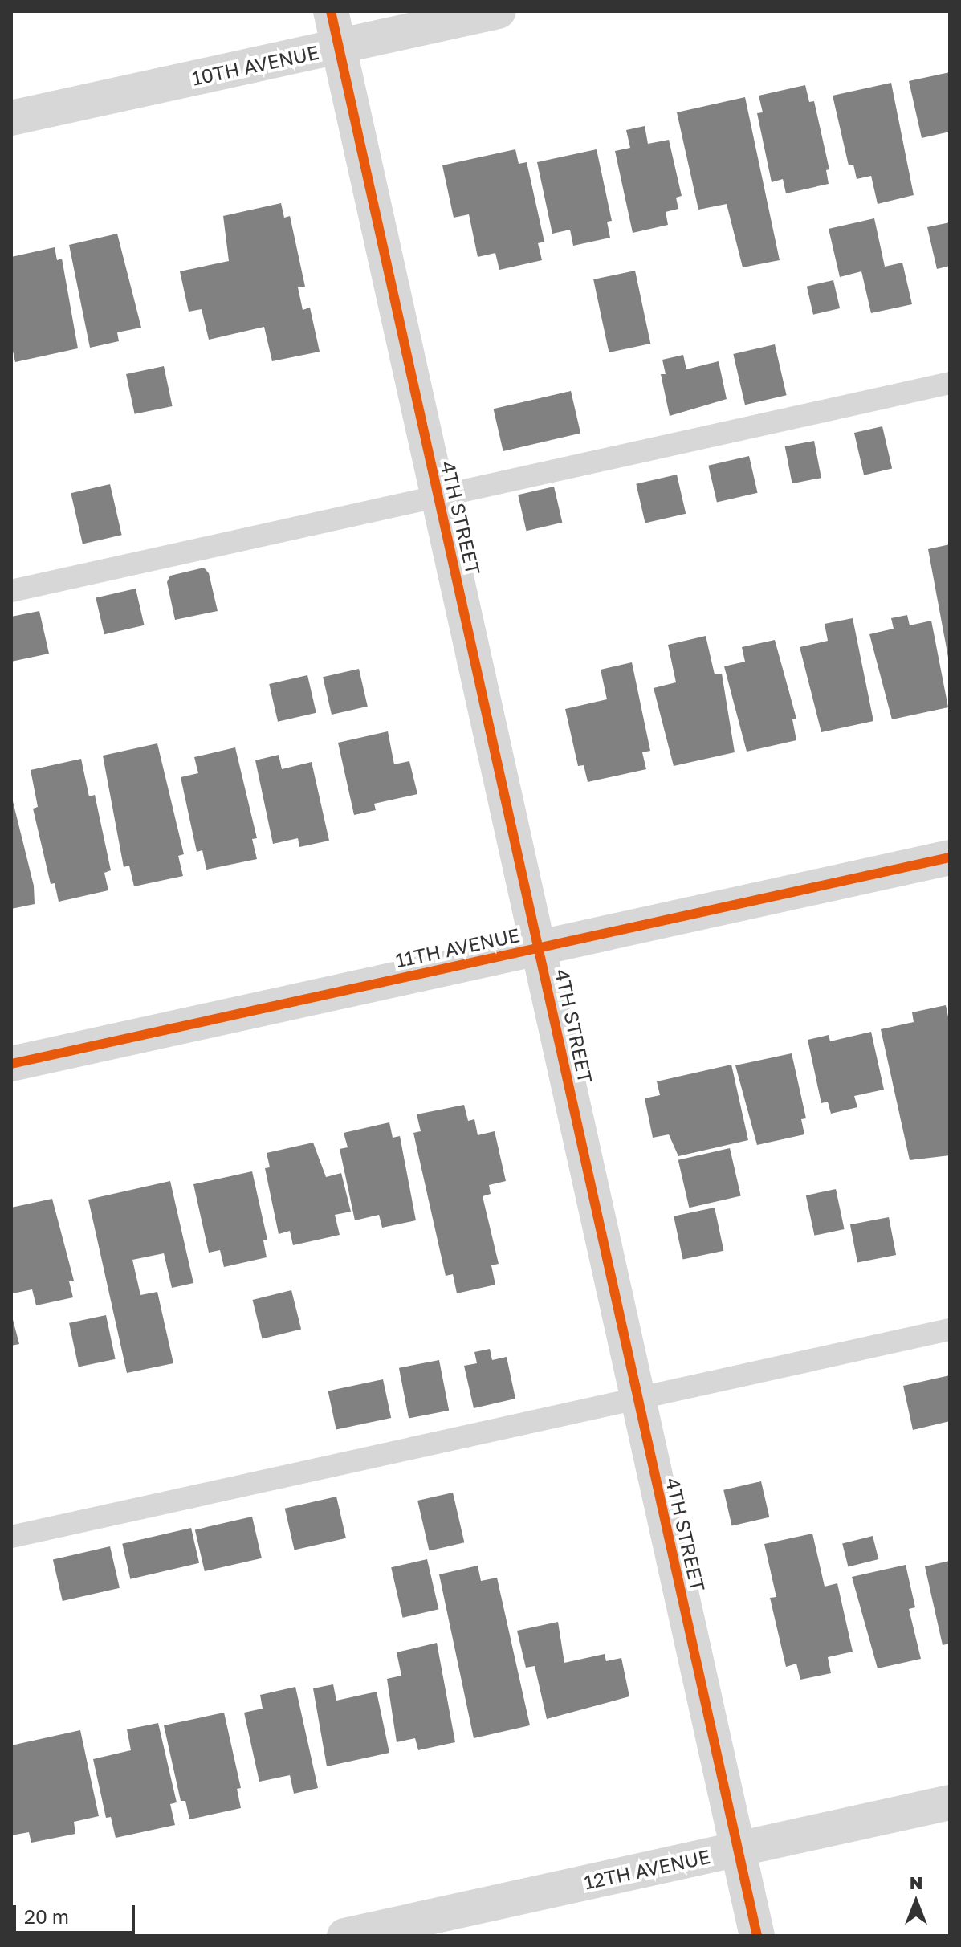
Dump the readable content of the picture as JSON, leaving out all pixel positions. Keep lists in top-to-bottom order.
{
  "streets": {
    "street": [
      "10TH AVENUE",
      "4TH STREET",
      "11TH AVENUE",
      "12TH AVENUE"
    ]
  },
  "crossings": [
    ["10TH AVENUE", "4TH STREET"],
    ["4TH STREET", "11TH AVENUE"],
    ["4TH STREET", "12TH AVENUE"]
  ],
  "scale_bar": "20 m",
  "north": "top"
}
